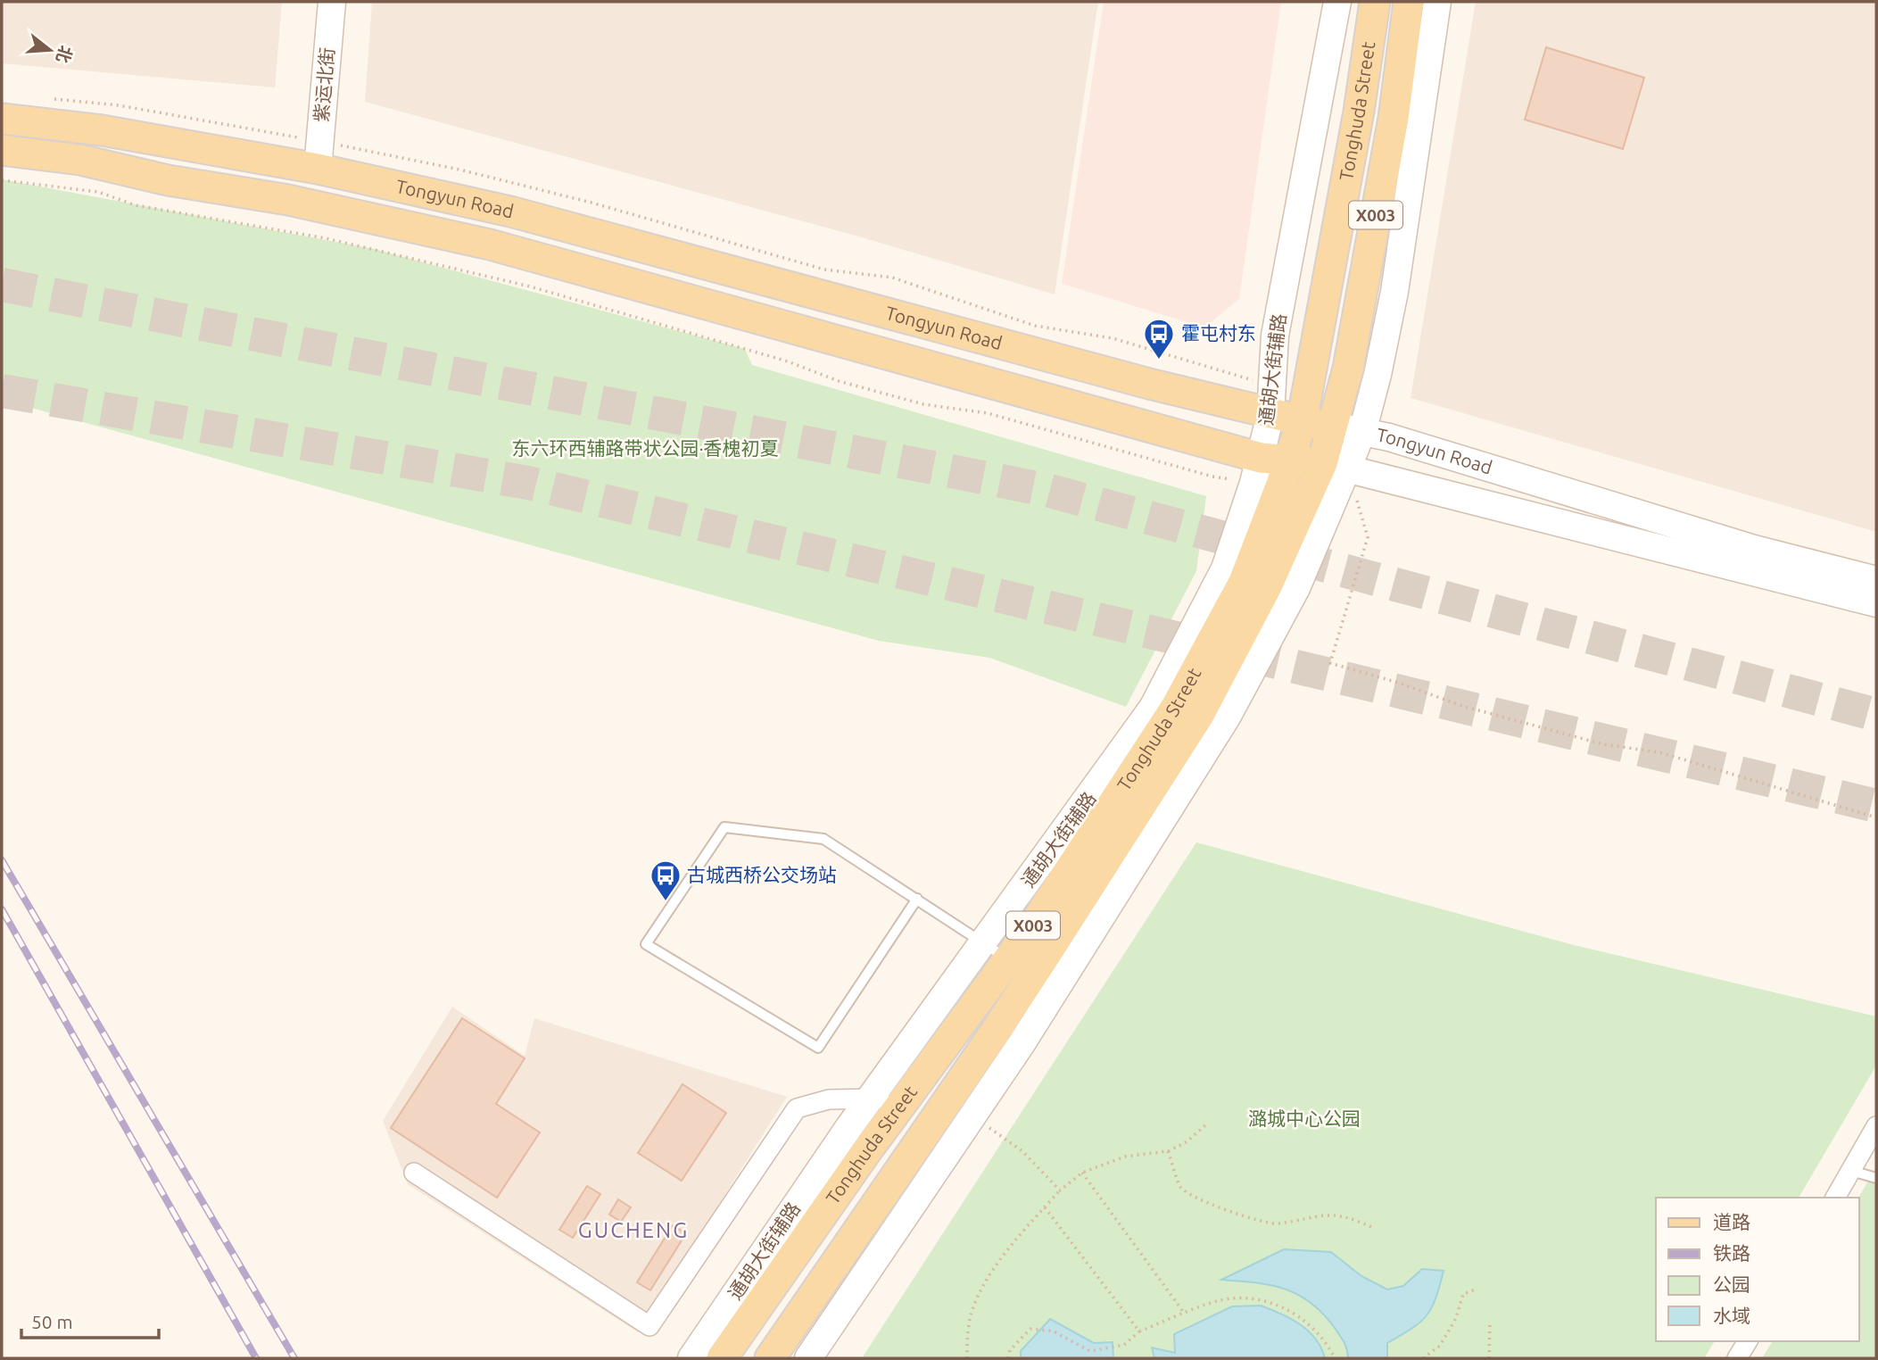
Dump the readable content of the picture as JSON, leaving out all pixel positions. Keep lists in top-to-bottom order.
{
  "streets": {
    "main road": ["Tonghuda Street", "Tongyun Road", "X003"],
    "street": ["紫运北街", "通胡大街辅路"]
  },
  "crossings": [
    ["紫运北街", "Tongyun Road"],
    ["Tonghuda Street", "Tongyun Road"],
    ["Tongyun Road", "通胡大街辅路"]
  ],
  "districts": ["GUCHENG"],
  "parks": ["东六环西辅路带状公园·香槐初夏", "潞城中心公园"],
  "places": {
    "bus stop": ["霍屯村东", "古城西桥公交场站"]
  },
  "legend": [
    "道路",
    "铁路",
    "公园",
    "水域"
  ],
  "scale_bar": "50 m",
  "north": "right"
}
